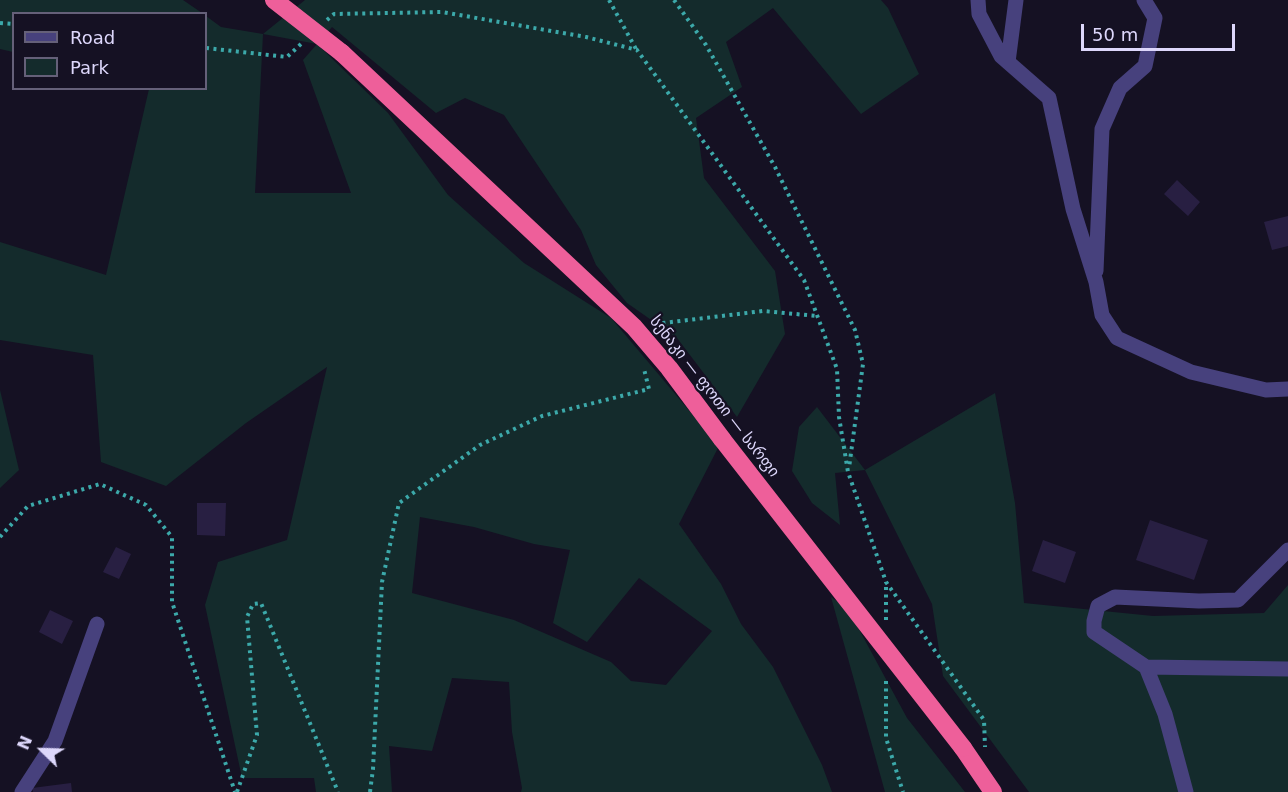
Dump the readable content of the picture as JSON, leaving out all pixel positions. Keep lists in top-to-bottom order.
{
  "streets": {
    "highway": ["სენაკი — ფოთი — სარფი"]
  },
  "legend": ["Road", "Park"],
  "scale_bar": "50 m",
  "north": "top left"
}
